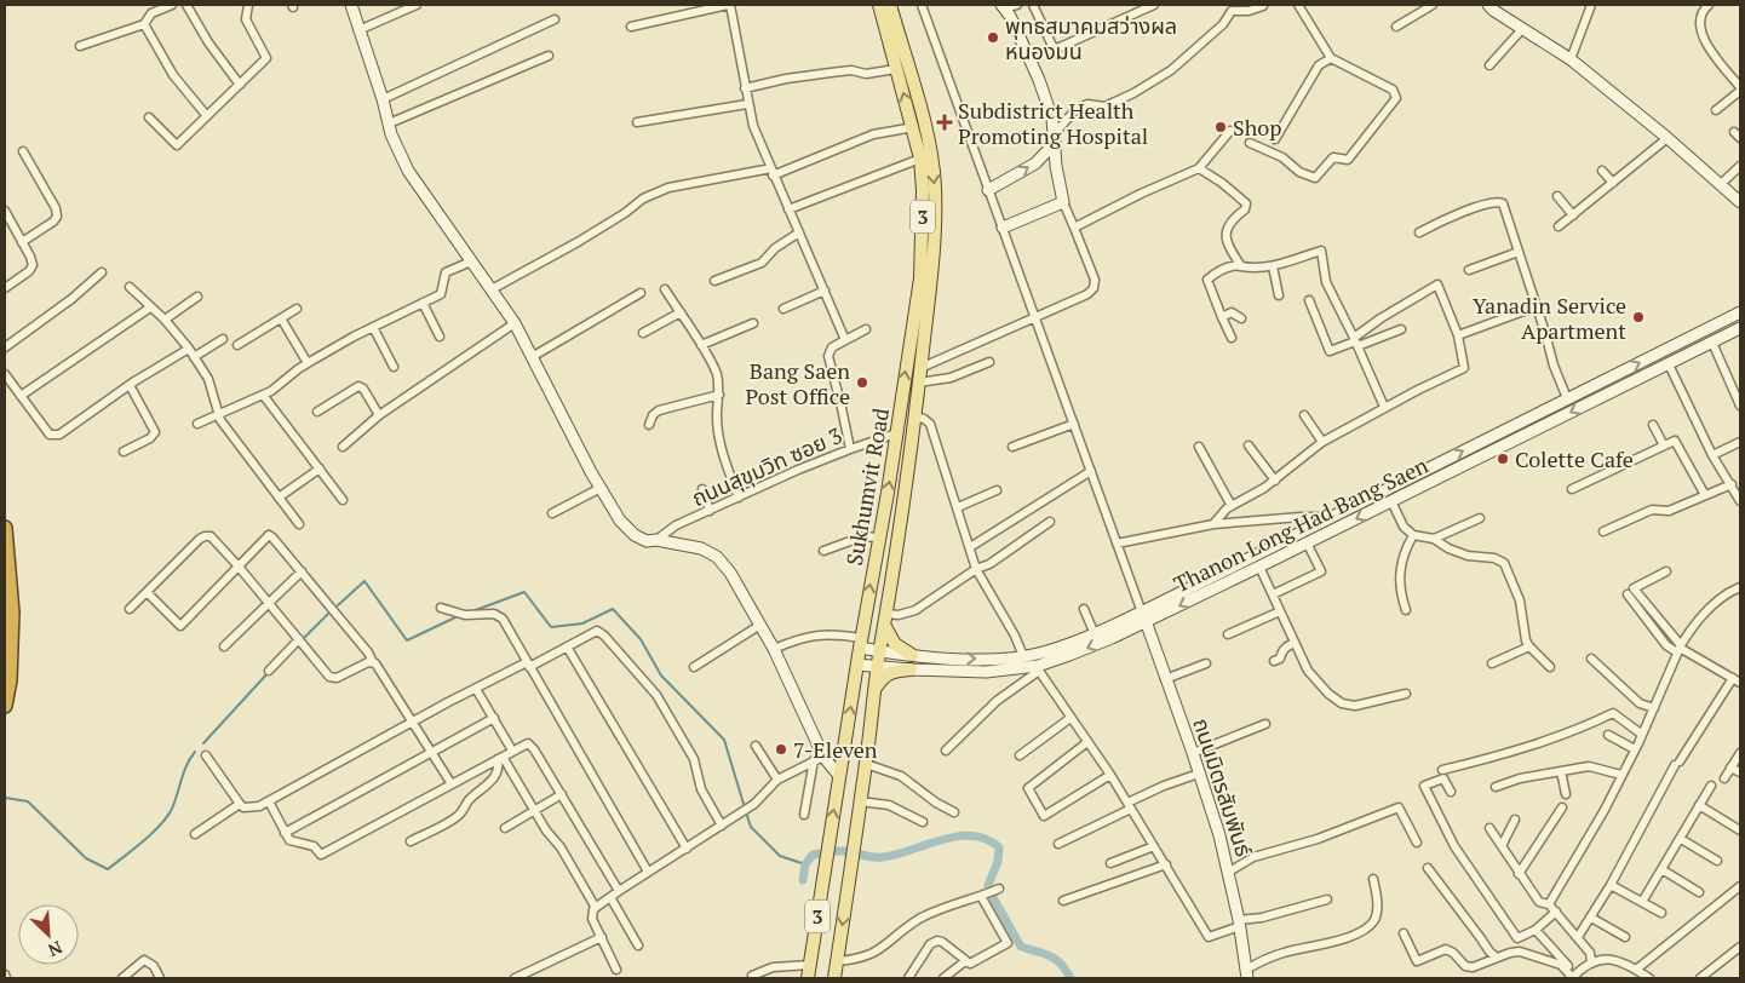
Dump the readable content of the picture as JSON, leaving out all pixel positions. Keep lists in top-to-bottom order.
{
  "streets": {
    "main road": ["3", "Sukhumvit Road"],
    "street": ["ถนนสุขุมวิท ซอย 3", "Thanon Long Had Bang Saen", "ถนนมิตรสัมพันธ์"]
  },
  "crossings": [
    ["ถนนสุขุมวิท ซอย 3", "Sukhumvit Road"],
    ["Sukhumvit Road", "Thanon Long Had Bang Saen"],
    ["Thanon Long Had Bang Saen", "ถนนมิตรสัมพันธ์"]
  ],
  "places": {
    "other": [
      "พุทธสมาคมสว่างผล หนองมน",
      "Shop",
      "Yanadin Service Apartment",
      "Bang Saen Post Office",
      "Colette Cafe",
      "7-Eleven"
    ],
    "health": ["Subdistrict Health Promoting Hospital"]
  },
  "north": "bottom right"
}
